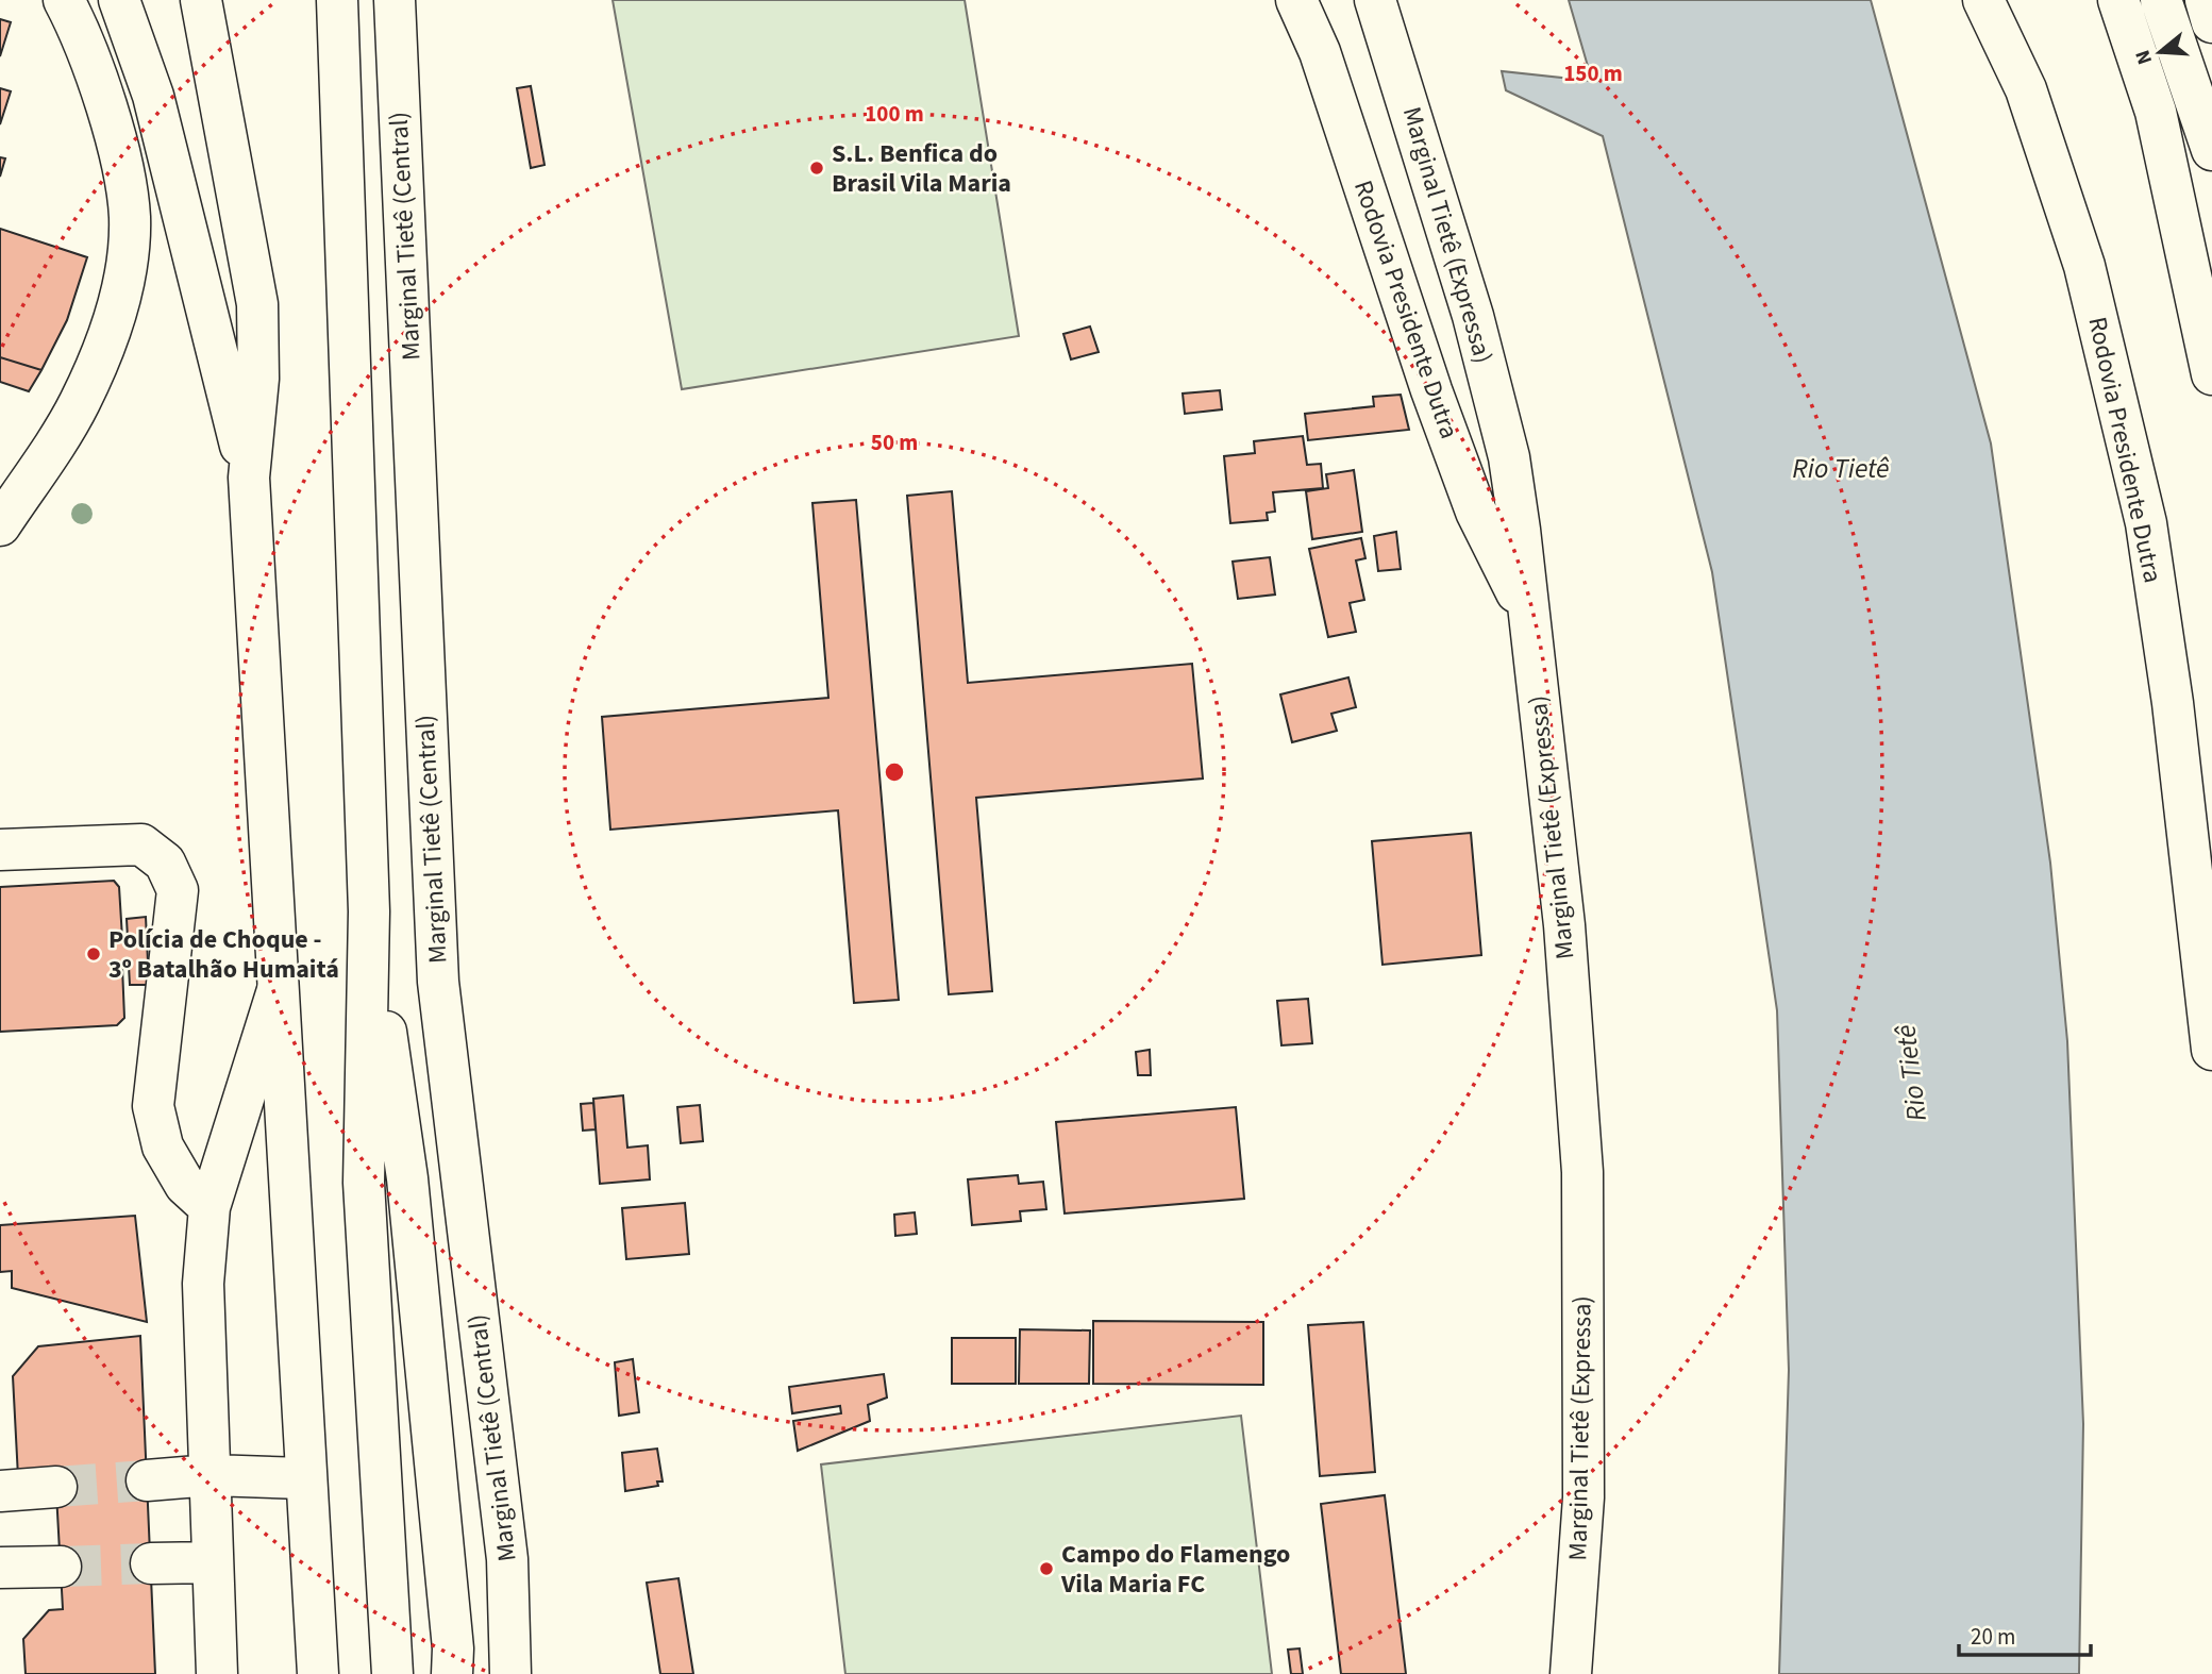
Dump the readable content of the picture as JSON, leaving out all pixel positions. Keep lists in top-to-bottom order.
{
  "streets": {
    "main road": ["Marginal Tietê (Expressa)", "Marginal Tietê (Central)", "Rodovia Presidente Dutra"]
  },
  "crossings": [
    ["Marginal Tietê (Expressa)", "Rodovia Presidente Dutra"]
  ],
  "water": ["Rio Tietê"],
  "places": ["S.L. Benfica do Brasil Vila Maria", "Polícia de Choque - 3º Batalhão Humaitá", "Campo do Flamengo Vila Maria FC"],
  "scale_bar": "20 m",
  "north": "left",
  "rings": ["150 m", "100 m", "50 m"]
}
